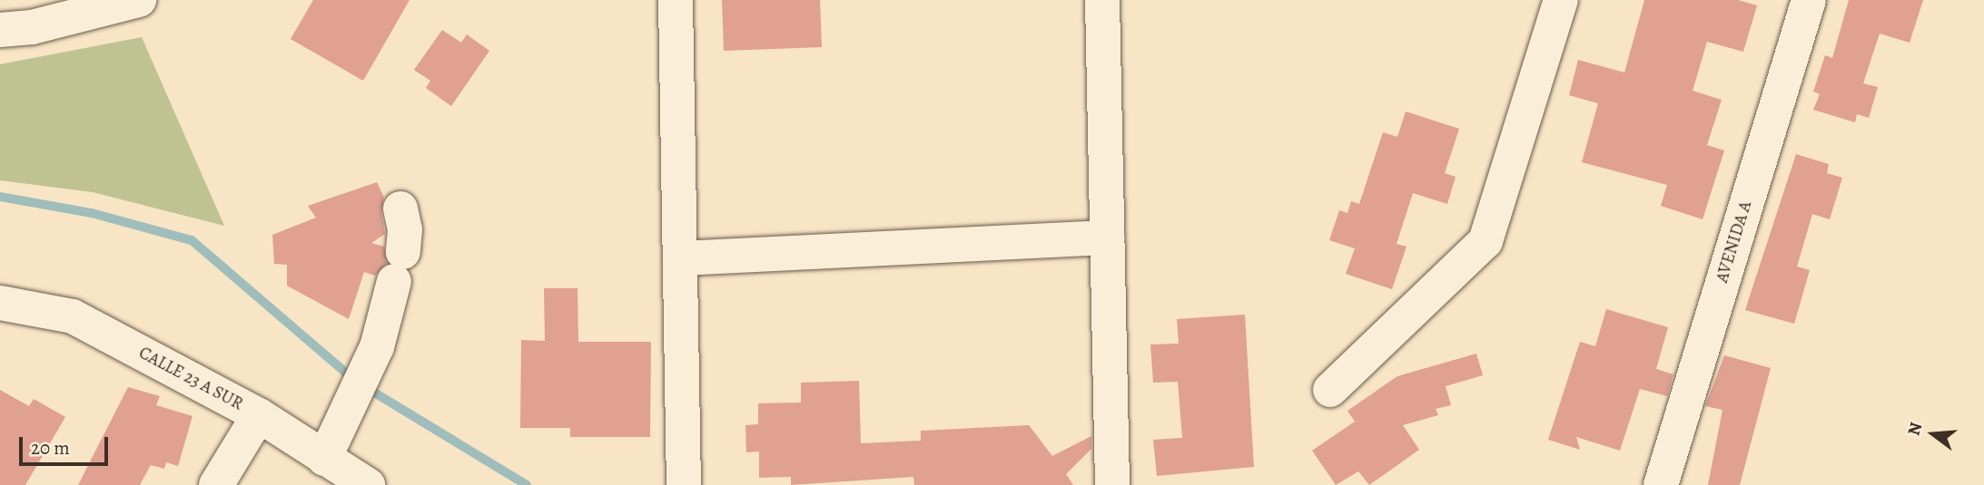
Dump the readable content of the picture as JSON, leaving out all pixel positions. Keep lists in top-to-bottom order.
{
  "streets": {
    "street": ["AVENIDA A", "CALLE 23 A SUR"]
  },
  "scale_bar": "20 m",
  "north": "left"
}
